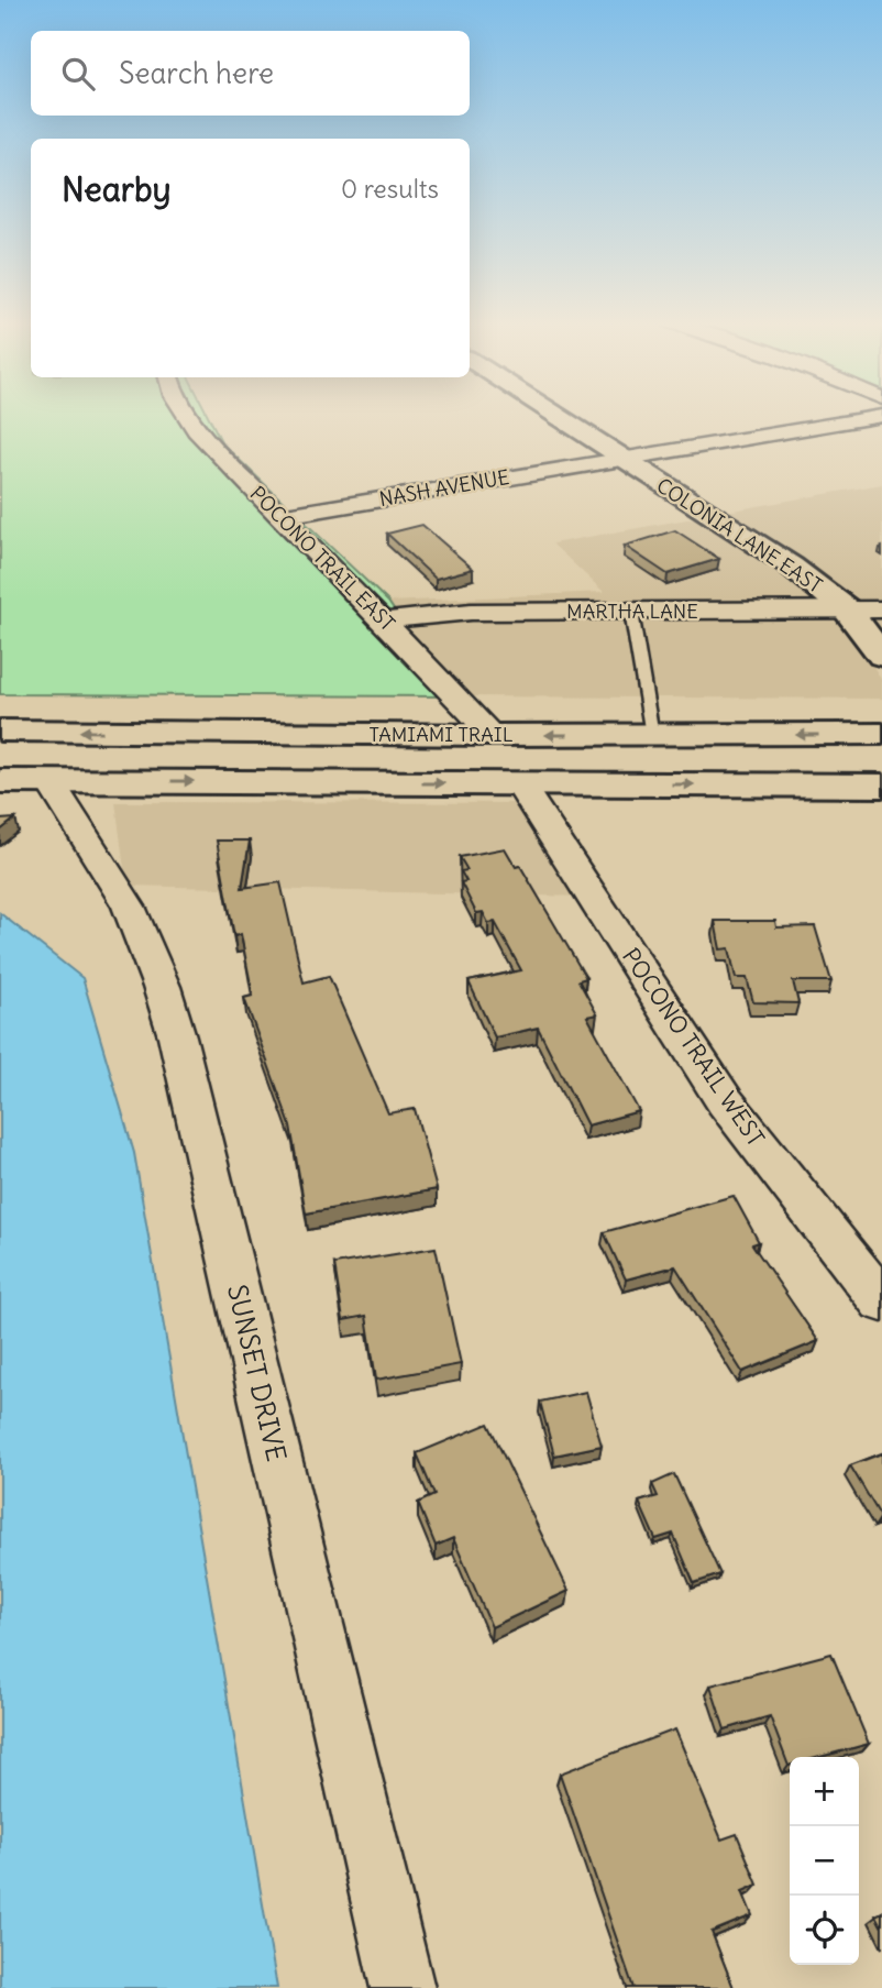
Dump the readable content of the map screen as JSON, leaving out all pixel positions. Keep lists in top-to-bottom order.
{
  "streets": {
    "main road": ["COLONIA LANE EAST", "TAMIAMI TRAIL"],
    "street": [
      "NASH AVENUE",
      "POCONO TRAIL EAST",
      "MARTHA LANE",
      "POCONO TRAIL WEST",
      "SUNSET DRIVE"
    ]
  },
  "crossings": [
    ["NASH AVENUE", "COLONIA LANE EAST"],
    ["NASH AVENUE", "POCONO TRAIL EAST"],
    ["COLONIA LANE EAST", "MARTHA LANE"],
    ["POCONO TRAIL EAST", "MARTHA LANE"],
    ["POCONO TRAIL EAST", "TAMIAMI TRAIL"]
  ],
  "page": {
    "search": "Search here",
    "heading": ["Nearby", "0 results"],
    "map_buttons": ["+", "−"]
  }
}
